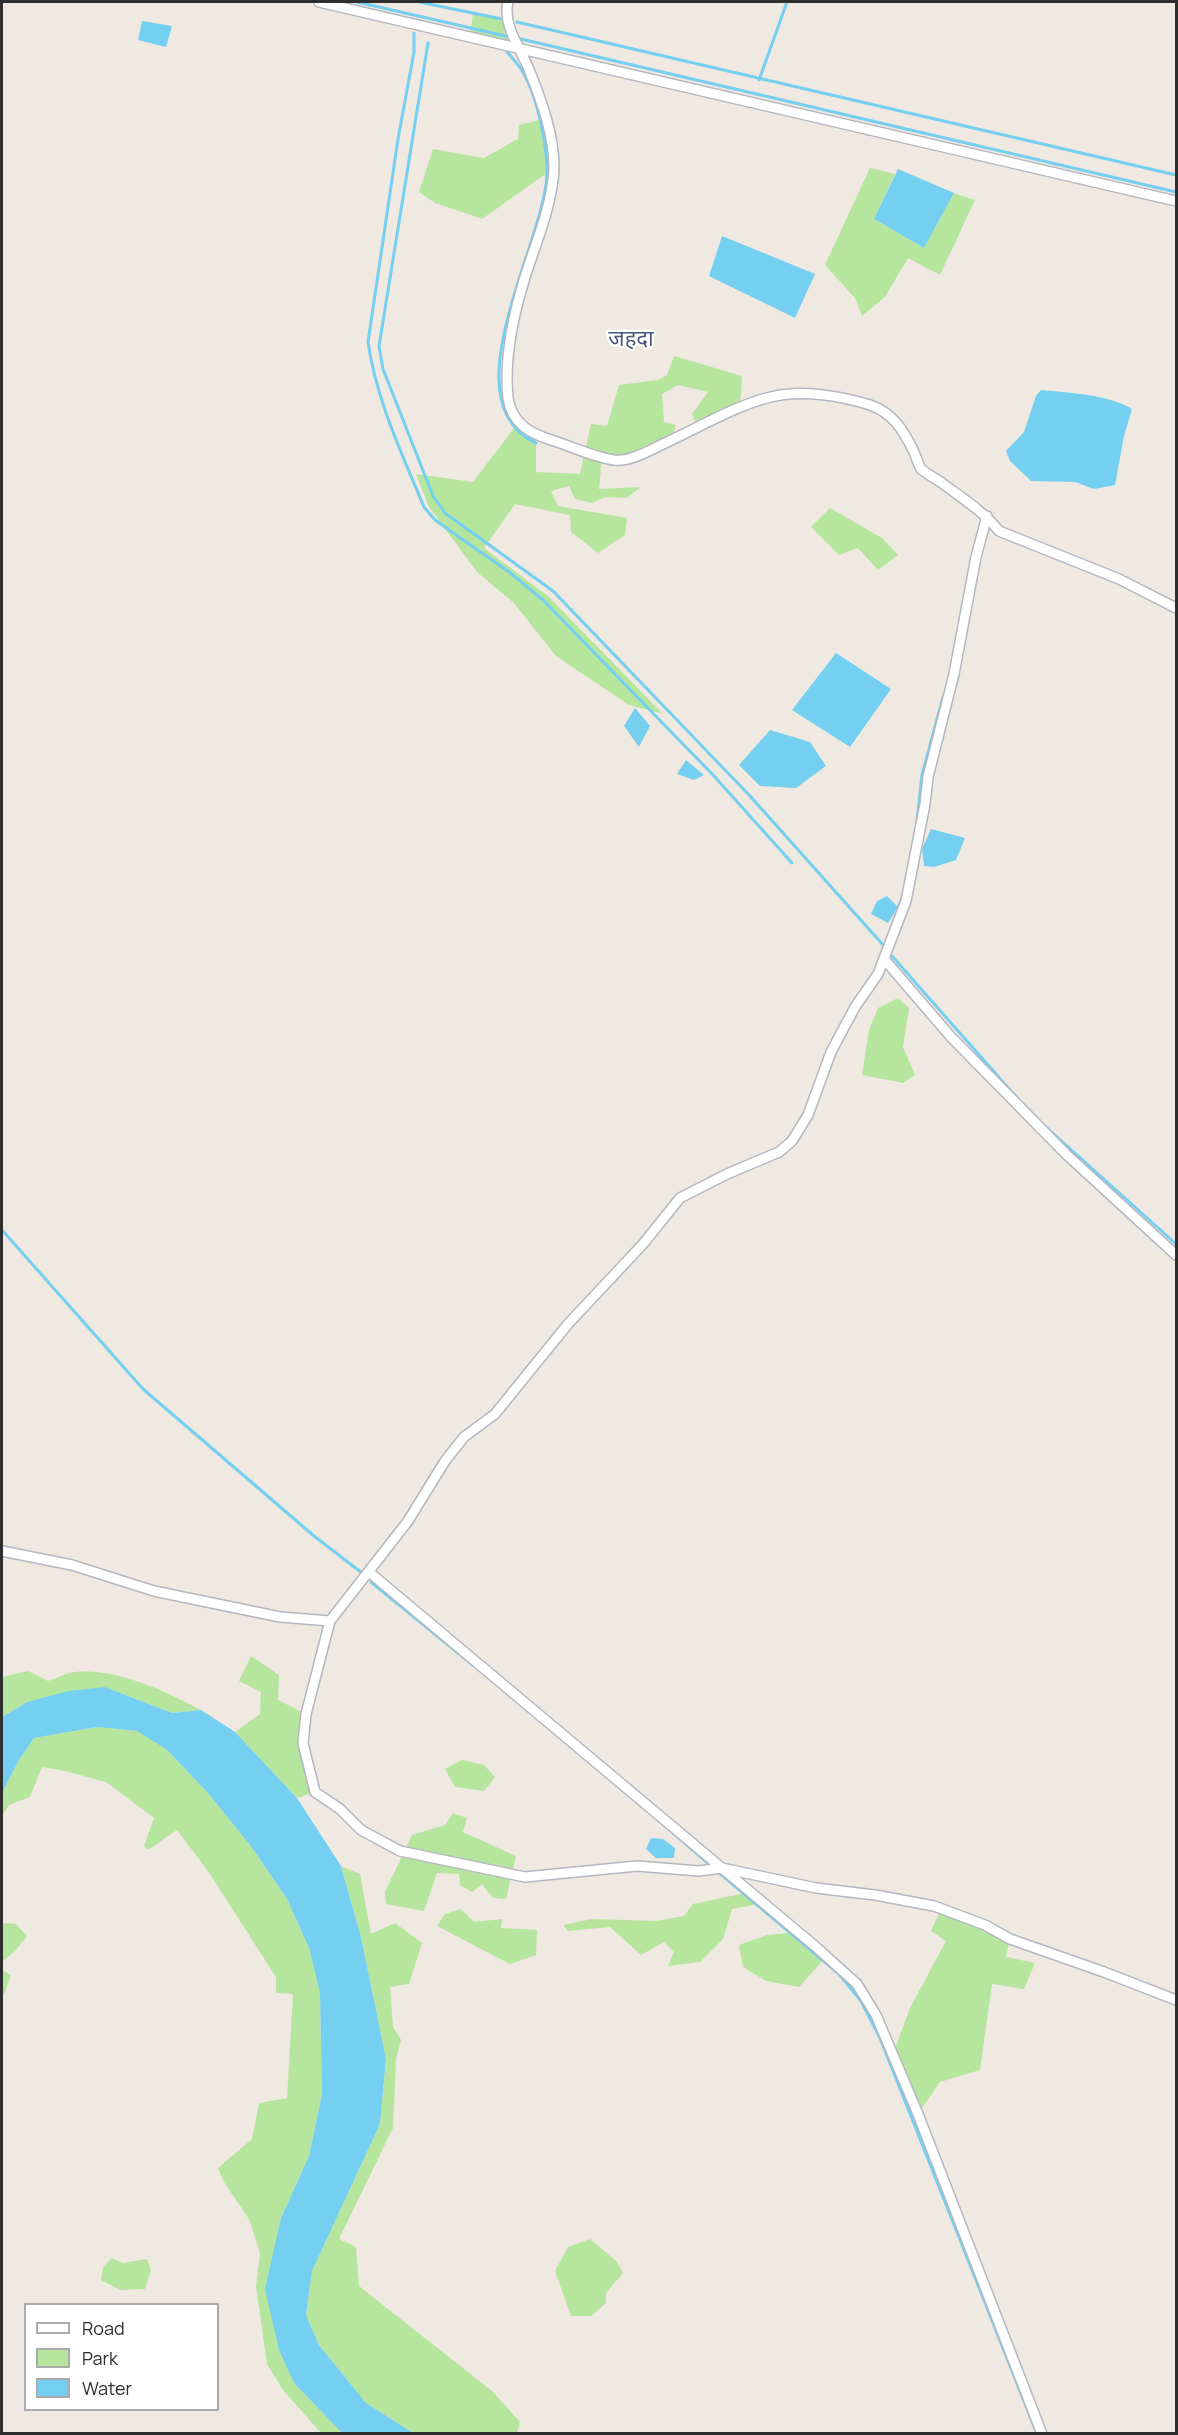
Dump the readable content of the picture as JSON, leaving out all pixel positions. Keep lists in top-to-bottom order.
{
  "districts": ["जहदा"],
  "legend": ["Road", "Park", "Water"]
}
